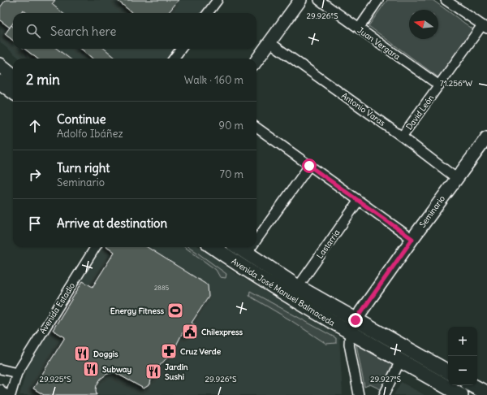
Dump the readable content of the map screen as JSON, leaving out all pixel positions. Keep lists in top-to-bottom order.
{
  "streets": {
    "main road": ["Avenida José Manuel Balmaceda"],
    "street": [
      "Juan Vergara",
      "Antonio Varas",
      "David León",
      "Seminario",
      "Lastarria",
      "Avenida Estadio"
    ]
  },
  "crossings": [
    ["Juan Vergara", "David León"],
    ["Antonio Varas", "David León"],
    ["Antonio Varas", "Seminario"],
    ["Seminario", "Avenida José Manuel Balmaceda"],
    ["Lastarria", "Avenida José Manuel Balmaceda"]
  ],
  "places": {
    "sports": ["Energy Fitness"],
    "public building": ["Chilexpress"],
    "pharmacy": ["Cruz Verde"],
    "restaurant": ["Doggis", "Subway", "Jardín Sushi"]
  },
  "house_numbers": ["2885"],
  "north": "left",
  "page": {
    "search": "Search here",
    "heading": ["2 min", "Walk · 160 m"],
    "list": [
      ["Continue", "Adolfo Ibáñez", "90 m"],
      ["Turn right", "Seminario", "70 m"],
      "Arrive at destination"
    ],
    "map_buttons": ["+", "−"]
  },
  "coordinates": [
    "29.926°S",
    "71.256°W",
    "29.925°S",
    "29.927°S"
  ]
}
